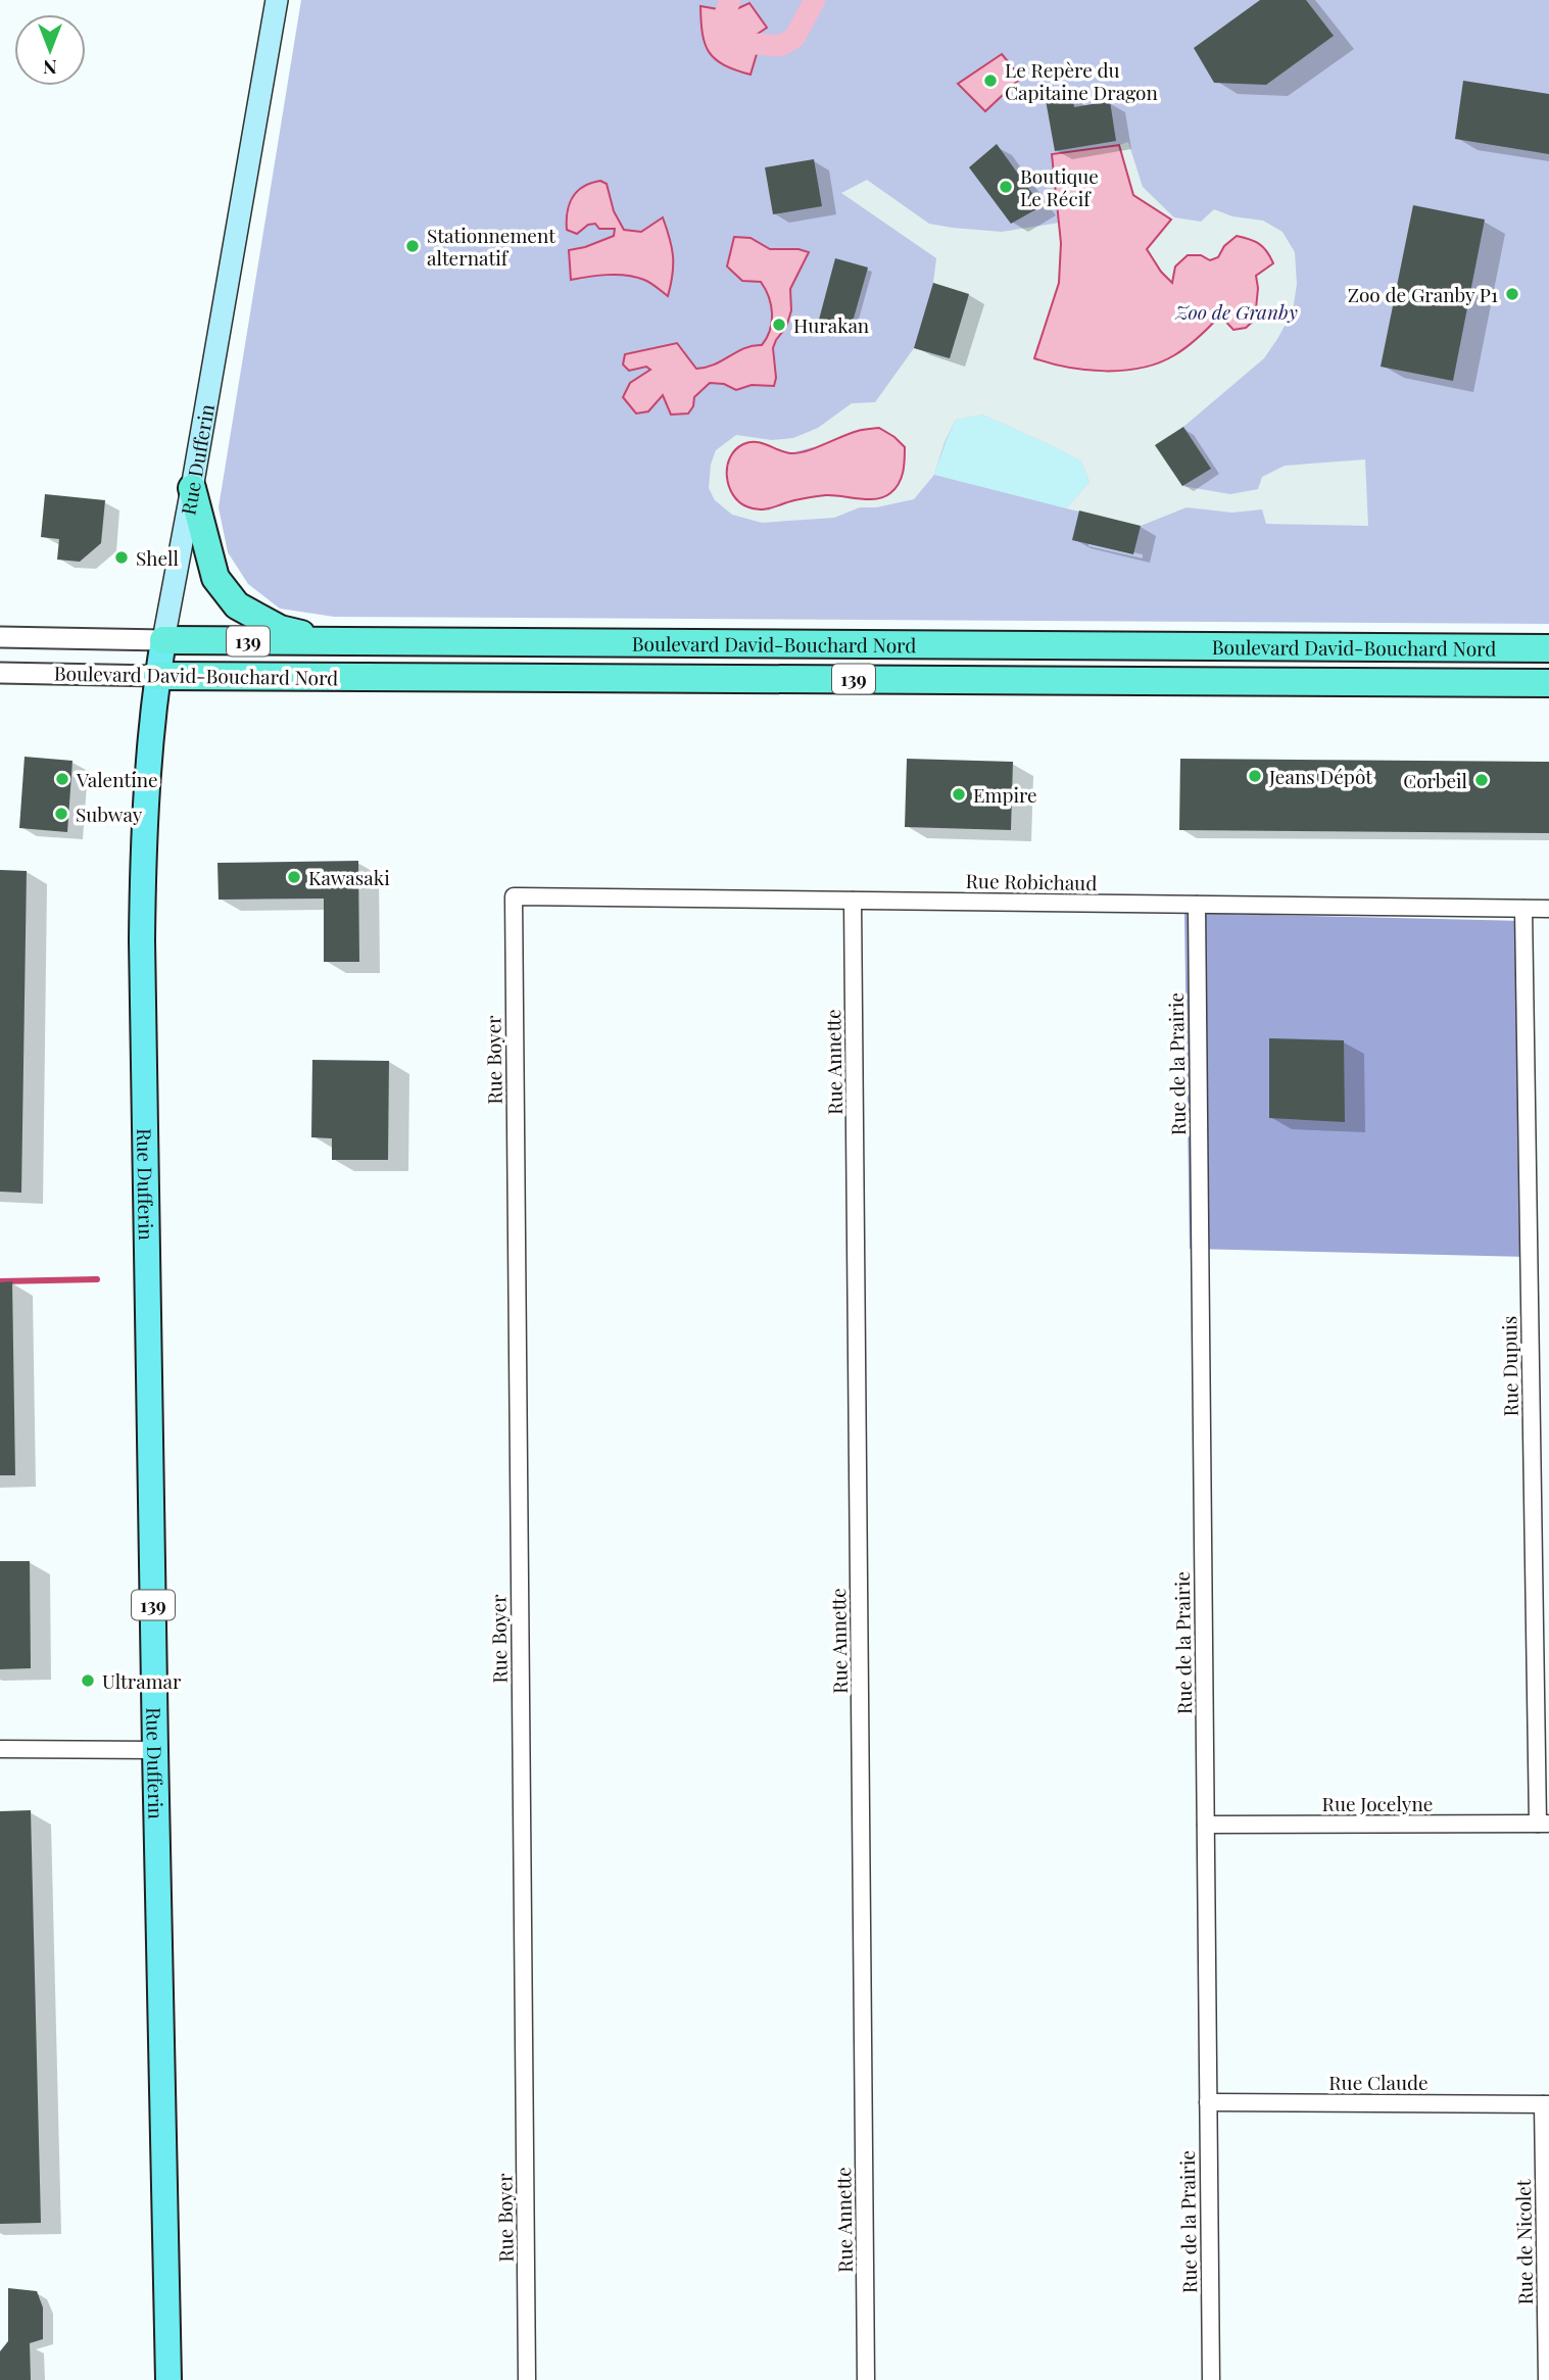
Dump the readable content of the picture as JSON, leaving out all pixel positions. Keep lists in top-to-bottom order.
{
  "streets": {
    "highway": ["139", "Boulevard David-Bouchard Nord"],
    "main road": ["Rue Dufferin"],
    "street": [
      "Rue Robichaud",
      "Rue Boyer",
      "Rue Annette",
      "Rue de la Prairie",
      "Rue Dupuis",
      "Rue Jocelyne",
      "Rue Claude",
      "Rue de Nicolet"
    ]
  },
  "crossings": [
    ["Rue Dufferin", "Boulevard David-Bouchard Nord"],
    ["Rue Robichaud", "Rue Boyer"],
    ["Rue Robichaud", "Rue Annette"],
    ["Rue Robichaud", "Rue de la Prairie"],
    ["Rue Robichaud", "Rue Dupuis"],
    ["Rue de la Prairie", "Rue Jocelyne"],
    ["Rue de la Prairie", "Rue Claude"],
    ["Rue Dupuis", "Rue Jocelyne"],
    ["Rue Claude", "Rue de Nicolet"]
  ],
  "parks": ["Zoo de Granby"],
  "places": [
    "Le Repère du Capitaine Dragon",
    "Boutique Le Récif",
    "Stationnement alternatif",
    "Zoo de Granby P1",
    "Hurakan",
    "Shell",
    "Jeans Dépôt",
    "Valentine",
    "Corbeil",
    "Empire",
    "Subway",
    "Kawasaki",
    "Ultramar"
  ],
  "north": "bottom"
}
